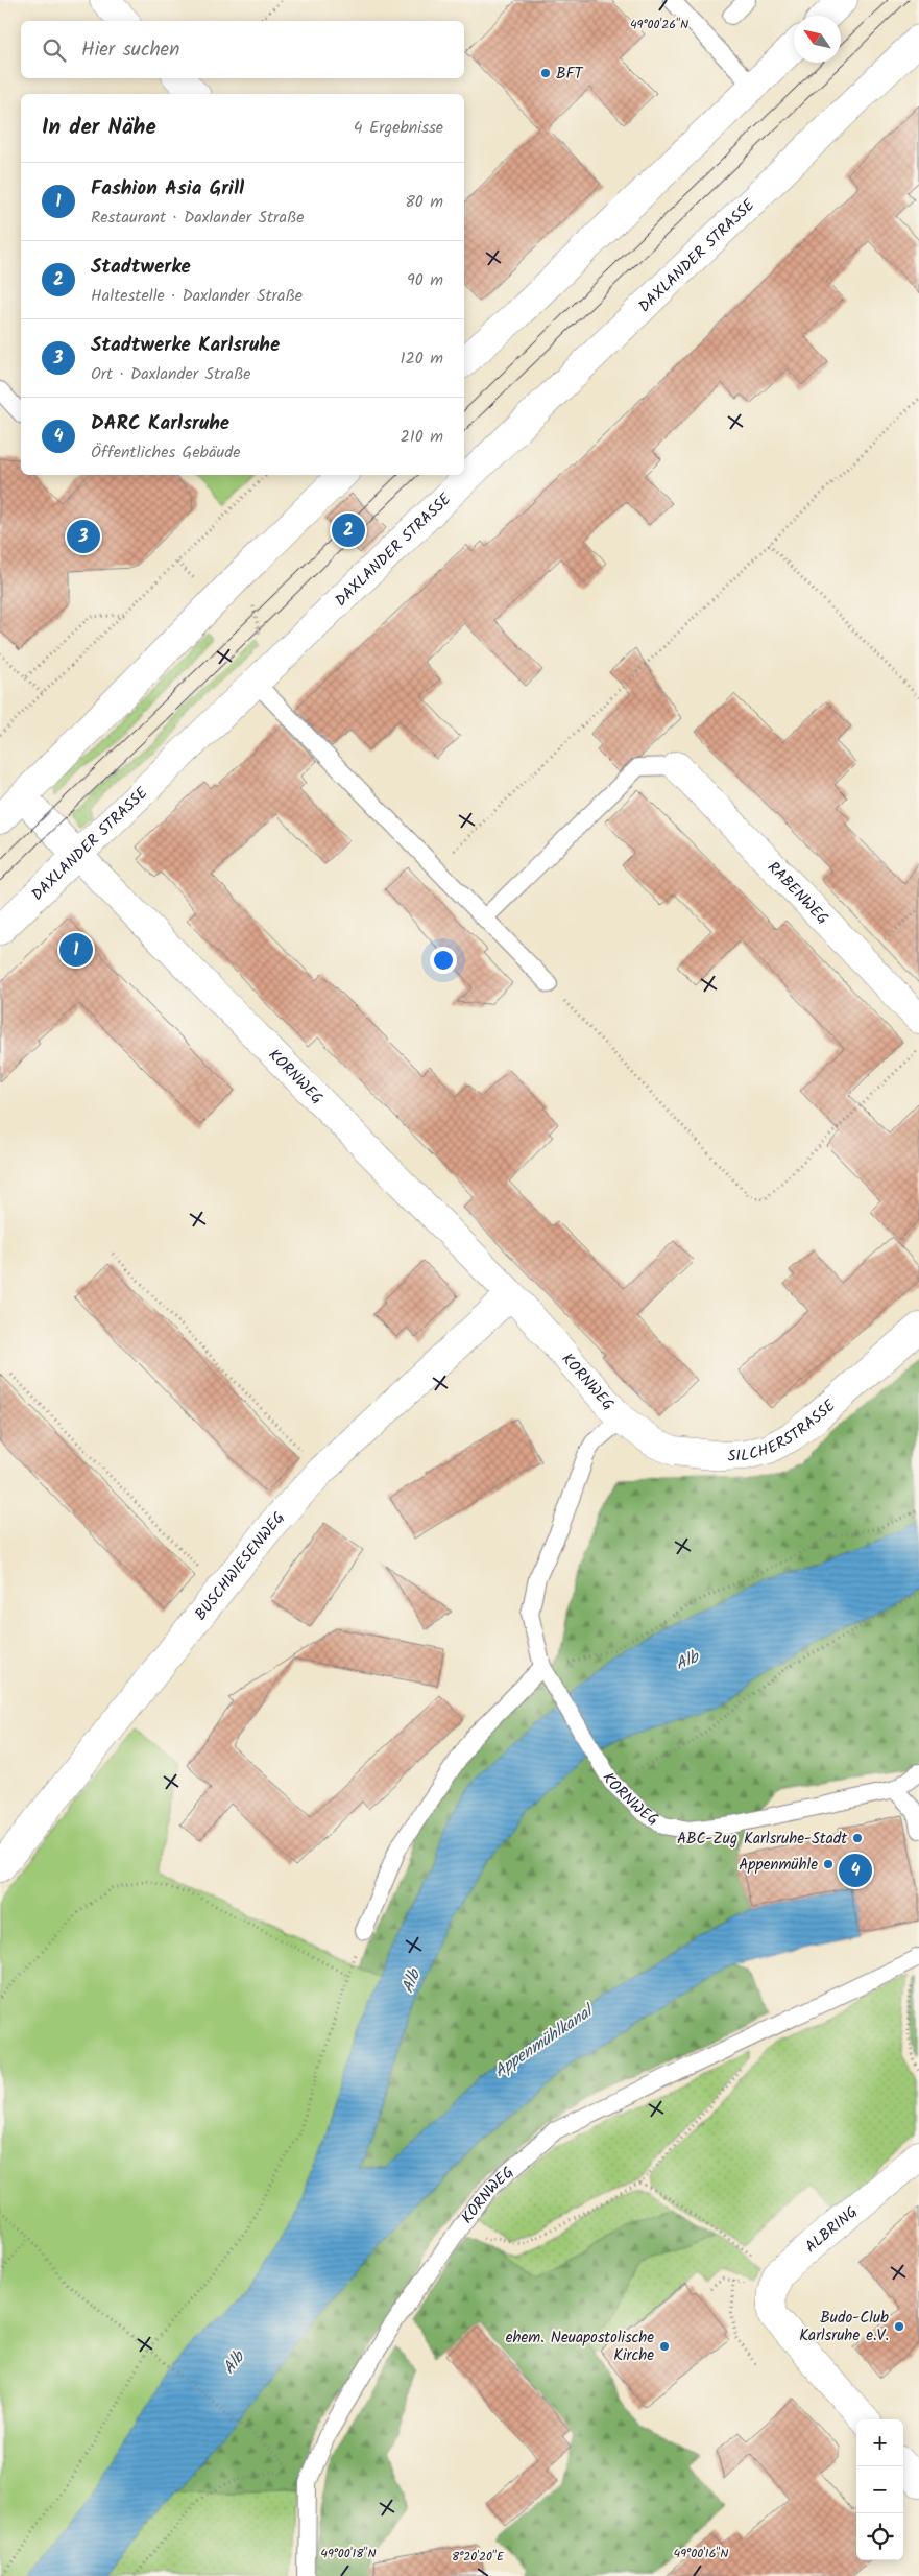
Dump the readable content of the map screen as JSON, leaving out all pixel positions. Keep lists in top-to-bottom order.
{
  "streets": {
    "street": [
      "DAXLANDER STRASSE",
      "RABENWEG",
      "KORNWEG",
      "SILCHERSTRASSE",
      "BUSCHWIESENWEG",
      "ALBRING"
    ]
  },
  "crossings": [
    ["DAXLANDER STRASSE", "KORNWEG"],
    ["KORNWEG", "SILCHERSTRASSE"],
    ["KORNWEG", "BUSCHWIESENWEG"]
  ],
  "water": ["Alb", "Appenmühlkanal"],
  "places": [
    "BFT",
    "ABC-Zug Karlsruhe-Stadt",
    "Appenmühle",
    "Budo-Club Karlsruhe e.V.",
    "ehem. Neuapostolische Kirche"
  ],
  "north": "top left",
  "page": {
    "search": "Hier suchen",
    "heading": ["In der Nähe", "4 Ergebnisse"],
    "list": [
      {
        "mark": "1",
        "name": "Fashion Asia Grill",
        "note": "Restaurant · Daxlander Straße",
        "value": "80 m"
      },
      {
        "mark": "2",
        "name": "Stadtwerke",
        "note": "Haltestelle · Daxlander Straße",
        "value": "90 m"
      },
      {
        "mark": "3",
        "name": "Stadtwerke Karlsruhe",
        "note": "Ort · Daxlander Straße",
        "value": "120 m"
      },
      {
        "mark": "4",
        "name": "DARC Karlsruhe",
        "note": "Öffentliches Gebäude",
        "value": "210 m"
      }
    ],
    "pins": [
      "2",
      "3",
      "1",
      "4"
    ],
    "map_buttons": ["+", "−"]
  },
  "coordinates": [
    "49°00'26\"N",
    "49°00'18\"N",
    "49°00'16\"N",
    "8°20'20\"E"
  ]
}
